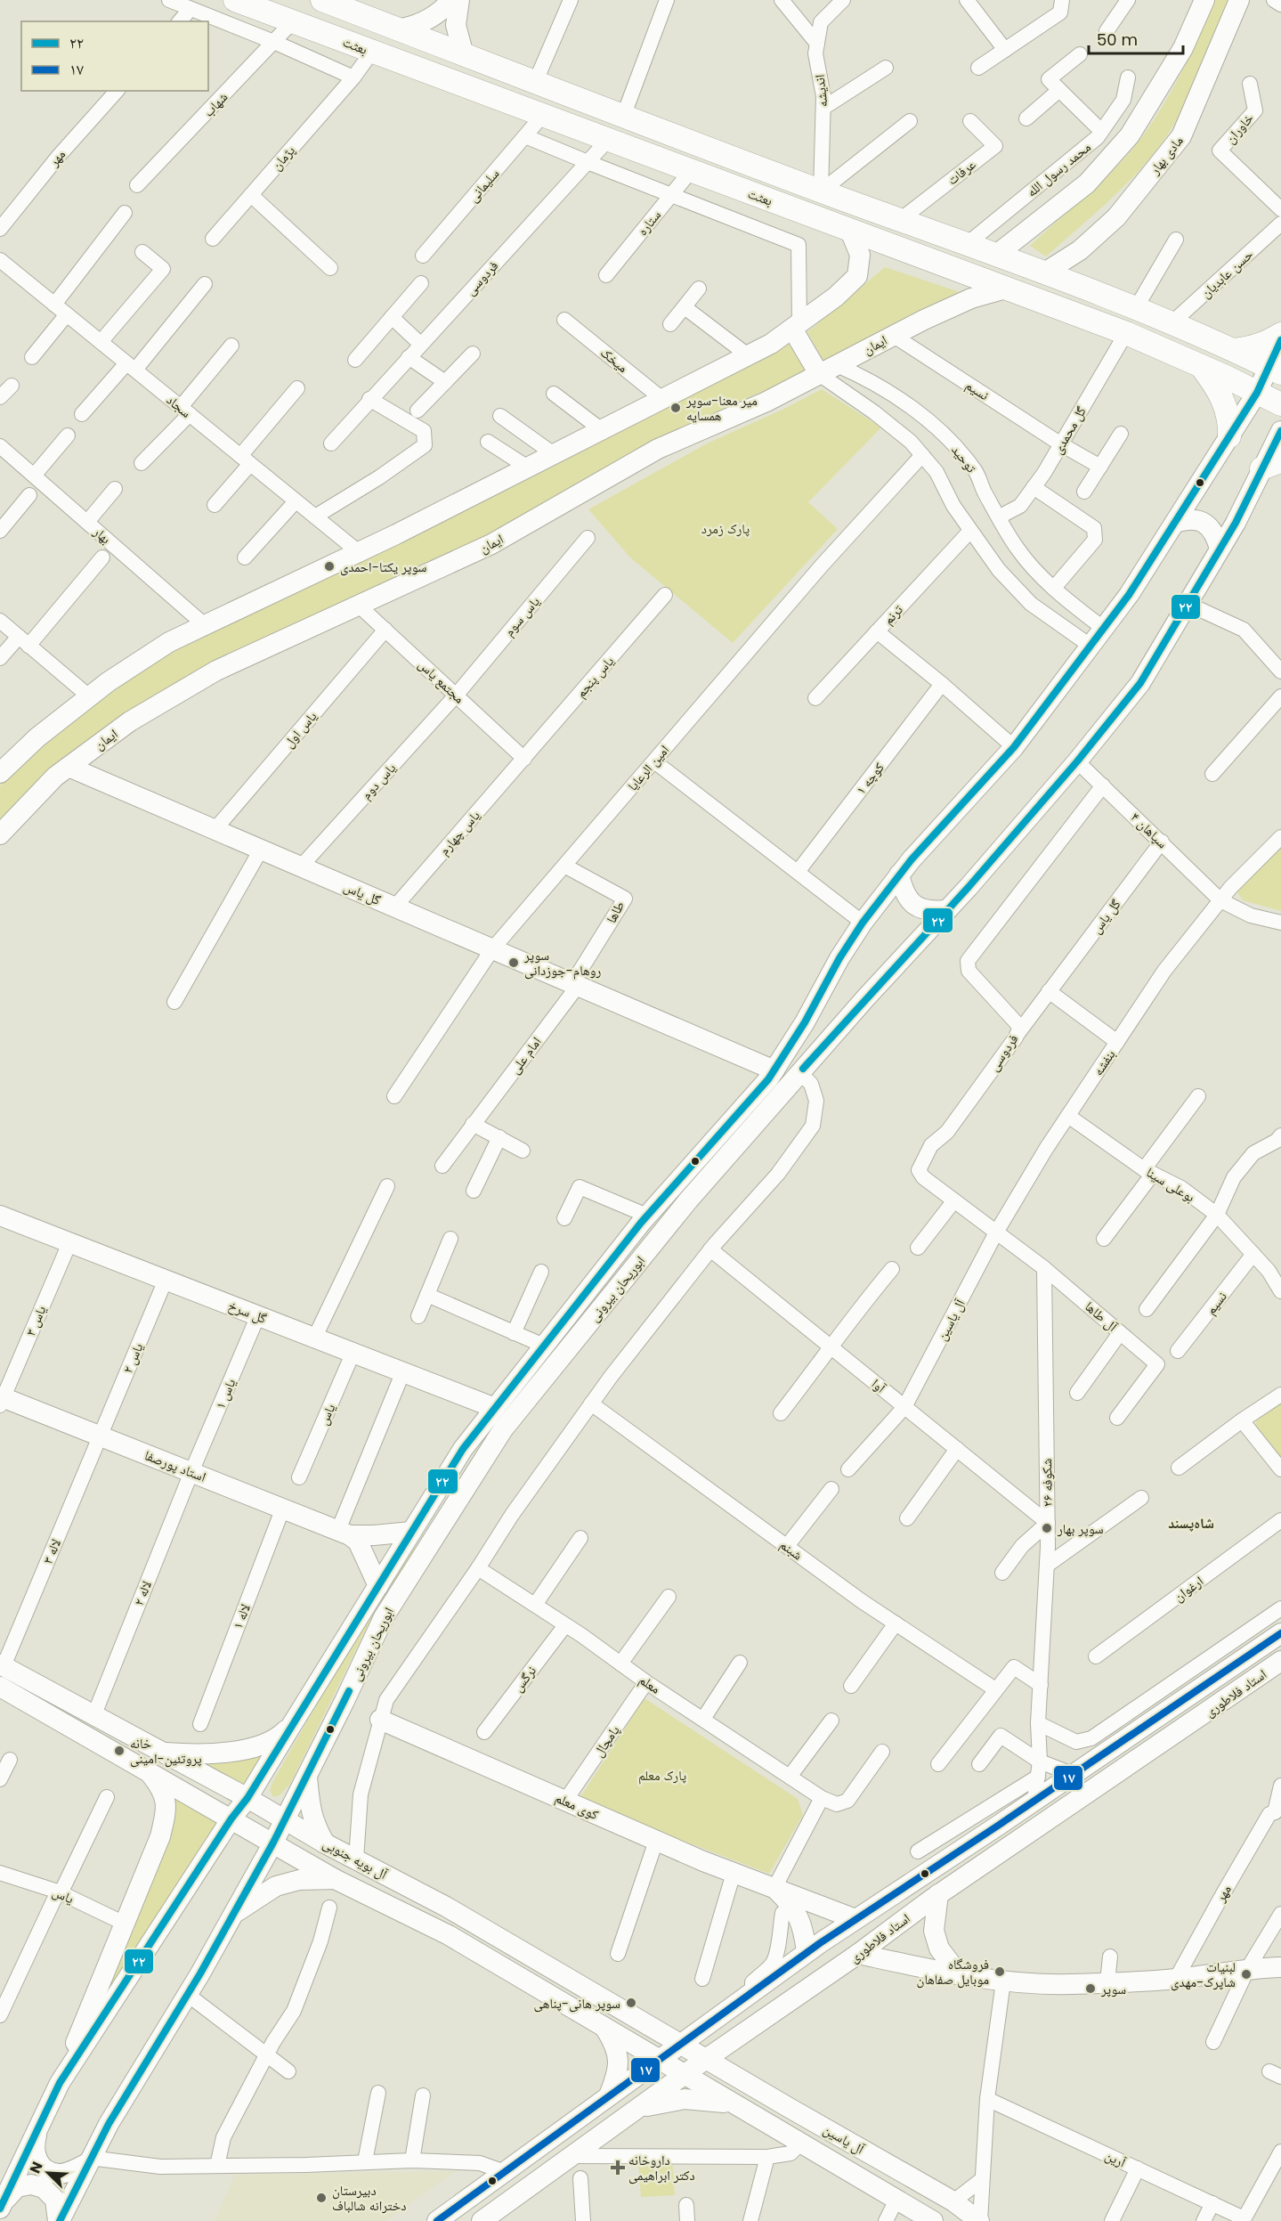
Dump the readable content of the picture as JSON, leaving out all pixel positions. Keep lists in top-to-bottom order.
{
  "streets": {
    "main road": [
      "بعثت",
      "مادی بهار",
      "ایمان",
      "گل یاس",
      "ابوریحان بیرونی",
      "گل سرخ",
      "آل یاسین",
      "استاد پورصفا",
      "استاد فلاطوری",
      "کوی معلم",
      "آل بویه جنوبی"
    ],
    "street": [
      "اندیشه",
      "شهاب",
      "خاوران",
      "مهر",
      "پژمان",
      "محمد رسول الله",
      "عرفات",
      "سلیمانی",
      "ستاره",
      "حسن عابدیان",
      "فردوسی",
      "میخک",
      "نسیم",
      "سجاد",
      "گل محمدی",
      "توحید",
      "بهار",
      "ترنم",
      "یاس سوم",
      "یاس پنجم",
      "مجتمع یاس",
      "یاس اول",
      "امین الرعایا",
      "کوچه ۱",
      "یاس دوم",
      "سپاهان ۴",
      "یاس چهارم",
      "طاها",
      "امام علی",
      "بنفشه",
      "بوعلی سینا",
      "آل طاها",
      "یاس ۳",
      "یاس ۲",
      "آوا",
      "یاس ۱",
      "یاس",
      "شکوفه ۲۶",
      "شبنم",
      "لاله ۳",
      "ارغوان",
      "لاله ۲",
      "لاله ۱",
      "نرگس",
      "معلم",
      "پامچال",
      "آرین"
    ]
  },
  "crossings": [
    ["بعثت", "اندیشه"],
    ["بعثت", "شهاب"],
    ["بعثت", "مادی بهار"],
    ["بعثت", "پژمان"],
    ["بعثت", "محمد رسول الله"],
    ["بعثت", "عرفات"],
    ["بعثت", "سلیمانی"],
    ["بعثت", "ستاره"],
    ["بعثت", "حسن عابدیان"],
    ["بعثت", "فردوسی"],
    ["بعثت", "ایمان"],
    ["بعثت", "گل محمدی"],
    ["بعثت", "ابوریحان بیرونی"],
    ["فردوسی", "سپاهان ۴"],
    ["فردوسی", "گل یاس"],
    ["فردوسی", "بنفشه"],
    ["فردوسی", "آل طاها"],
    ["فردوسی", "آل یاسین"],
    ["فردوسی", "شکوفه ۲۶"],
    ["ایمان", "نسیم"],
    ["ایمان", "توحید"],
    ["ایمان", "مجتمع یاس"],
    ["ایمان", "گل یاس"],
    ["نسیم", "گل محمدی"],
    ["نسیم", "بوعلی سینا"],
    ["گل محمدی", "توحید"],
    ["توحید", "ابوریحان بیرونی"],
    ["یاس سوم", "مجتمع یاس"],
    ["یاس سوم", "یاس دوم"],
    ["یاس پنجم", "مجتمع یاس"],
    ["یاس پنجم", "یاس چهارم"],
    ["مجتمع یاس", "یاس اول"],
    ["مجتمع یاس", "یاس دوم"],
    ["مجتمع یاس", "یاس چهارم"],
    ["یاس اول", "گل یاس"],
    ["امین الرعایا", "گل یاس"],
    ["امین الرعایا", "طاها"],
    ["یاس دوم", "گل یاس"],
    ["سپاهان ۴", "گل یاس"],
    ["سپاهان ۴", "بنفشه"],
    ["سپاهان ۴", "ابوریحان بیرونی"],
    ["یاس چهارم", "گل یاس"],
    ["گل یاس", "طاها"],
    ["گل یاس", "امام علی"],
    ["گل یاس", "ابوریحان بیرونی"],
    ["طاها", "امام علی"],
    ["بنفشه", "بوعلی سینا"],
    ["بنفشه", "آل یاسین"],
    ["ابوریحان بیرونی", "گل سرخ"],
    ["ابوریحان بیرونی", "آل بویه جنوبی"],
    ["گل سرخ", "یاس ۳"],
    ["گل سرخ", "یاس ۲"],
    ["گل سرخ", "یاس ۱"],
    ["گل سرخ", "یاس"],
    ["آل طاها", "شکوفه ۲۶"],
    ["آل یاسین", "آوا"],
    ["آل یاسین", "استاد فلاطوری"],
    ["آل یاسین", "آل بویه جنوبی"],
    ["یاس ۳", "استاد پورصفا"],
    ["یاس ۲", "استاد پورصفا"],
    ["یاس ۲", "لاله ۳"],
    ["آوا", "شکوفه ۲۶"],
    ["یاس ۱", "استاد پورصفا"],
    ["یاس ۱", "لاله ۲"],
    ["استاد پورصفا", "لاله ۳"],
    ["استاد پورصفا", "لاله ۲"],
    ["استاد پورصفا", "لاله ۱"],
    ["شکوفه ۲۶", "استاد فلاطوری"],
    ["لاله ۳", "آل بویه جنوبی"],
    ["لاله ۲", "آل بویه جنوبی"],
    ["نرگس", "معلم"],
    ["معلم", "پامچال"],
    ["استاد فلاطوری", "کوی معلم"],
    ["استاد فلاطوری", "آل بویه جنوبی"],
    ["پامچال", "کوی معلم"]
  ],
  "districts": ["شاه‌پسند"],
  "parks": ["پارک زمرد", "پارک معلم"],
  "places": {
    "other": [
      "میر معنا-سوپر همسایه",
      "سوپر یکتا-احمدی",
      "سوپر روهام-جوزدانی",
      "سوپر بهار",
      "خانه پروتئین-امینی",
      "فروشگاه موبایل صفاهان",
      "لبنیات شاپرک-مهدی",
      "سوپر",
      "سوپر هانی-پناهی",
      "دبیرستان دخترانه شالباف"
    ],
    "health": ["داروخانه دکتر ابراهیمی"]
  },
  "lines": ["transit line ۲۲", "transit line ۱۷"],
  "legend": ["۲۲", "۱۷"],
  "scale_bar": "50 m",
  "north": "top left"
}
